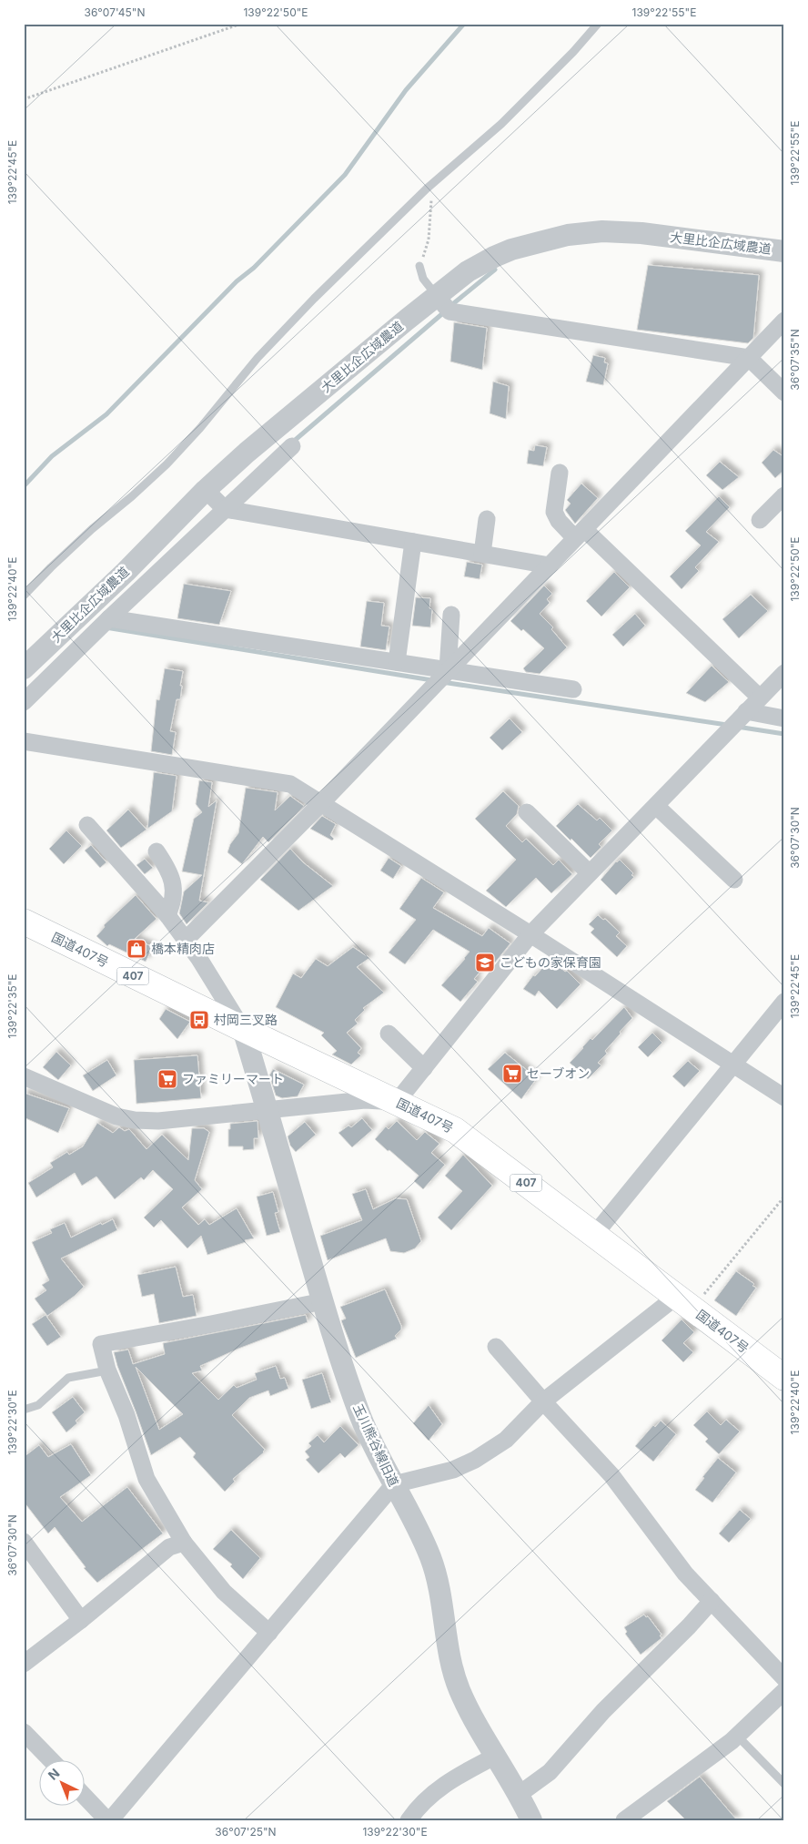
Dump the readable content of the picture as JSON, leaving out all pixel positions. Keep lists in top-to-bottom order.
{
  "streets": {
    "highway": ["国道407号", "407"],
    "street": ["大里比企広域農道", "玉川熊谷線旧道"]
  },
  "crossings": [
    ["国道407号", "玉川熊谷線旧道"]
  ],
  "places": {
    "shop": ["橋本精肉店"],
    "school or university": ["こどもの家保育園"],
    "bus stop": ["村岡三叉路"],
    "supermarket": ["セーブオン", "ファミリーマート"]
  },
  "north": "top left",
  "coordinates": [
    "36°07'45\"N",
    "139°22'50\"E",
    "139°22'55\"E",
    "139°22'45\"E",
    "36°07'35\"N",
    "139°22'40\"E",
    "36°07'30\"N",
    "139°22'35\"E",
    "139°22'30\"E",
    "36°07'25\"N"
  ]
}
